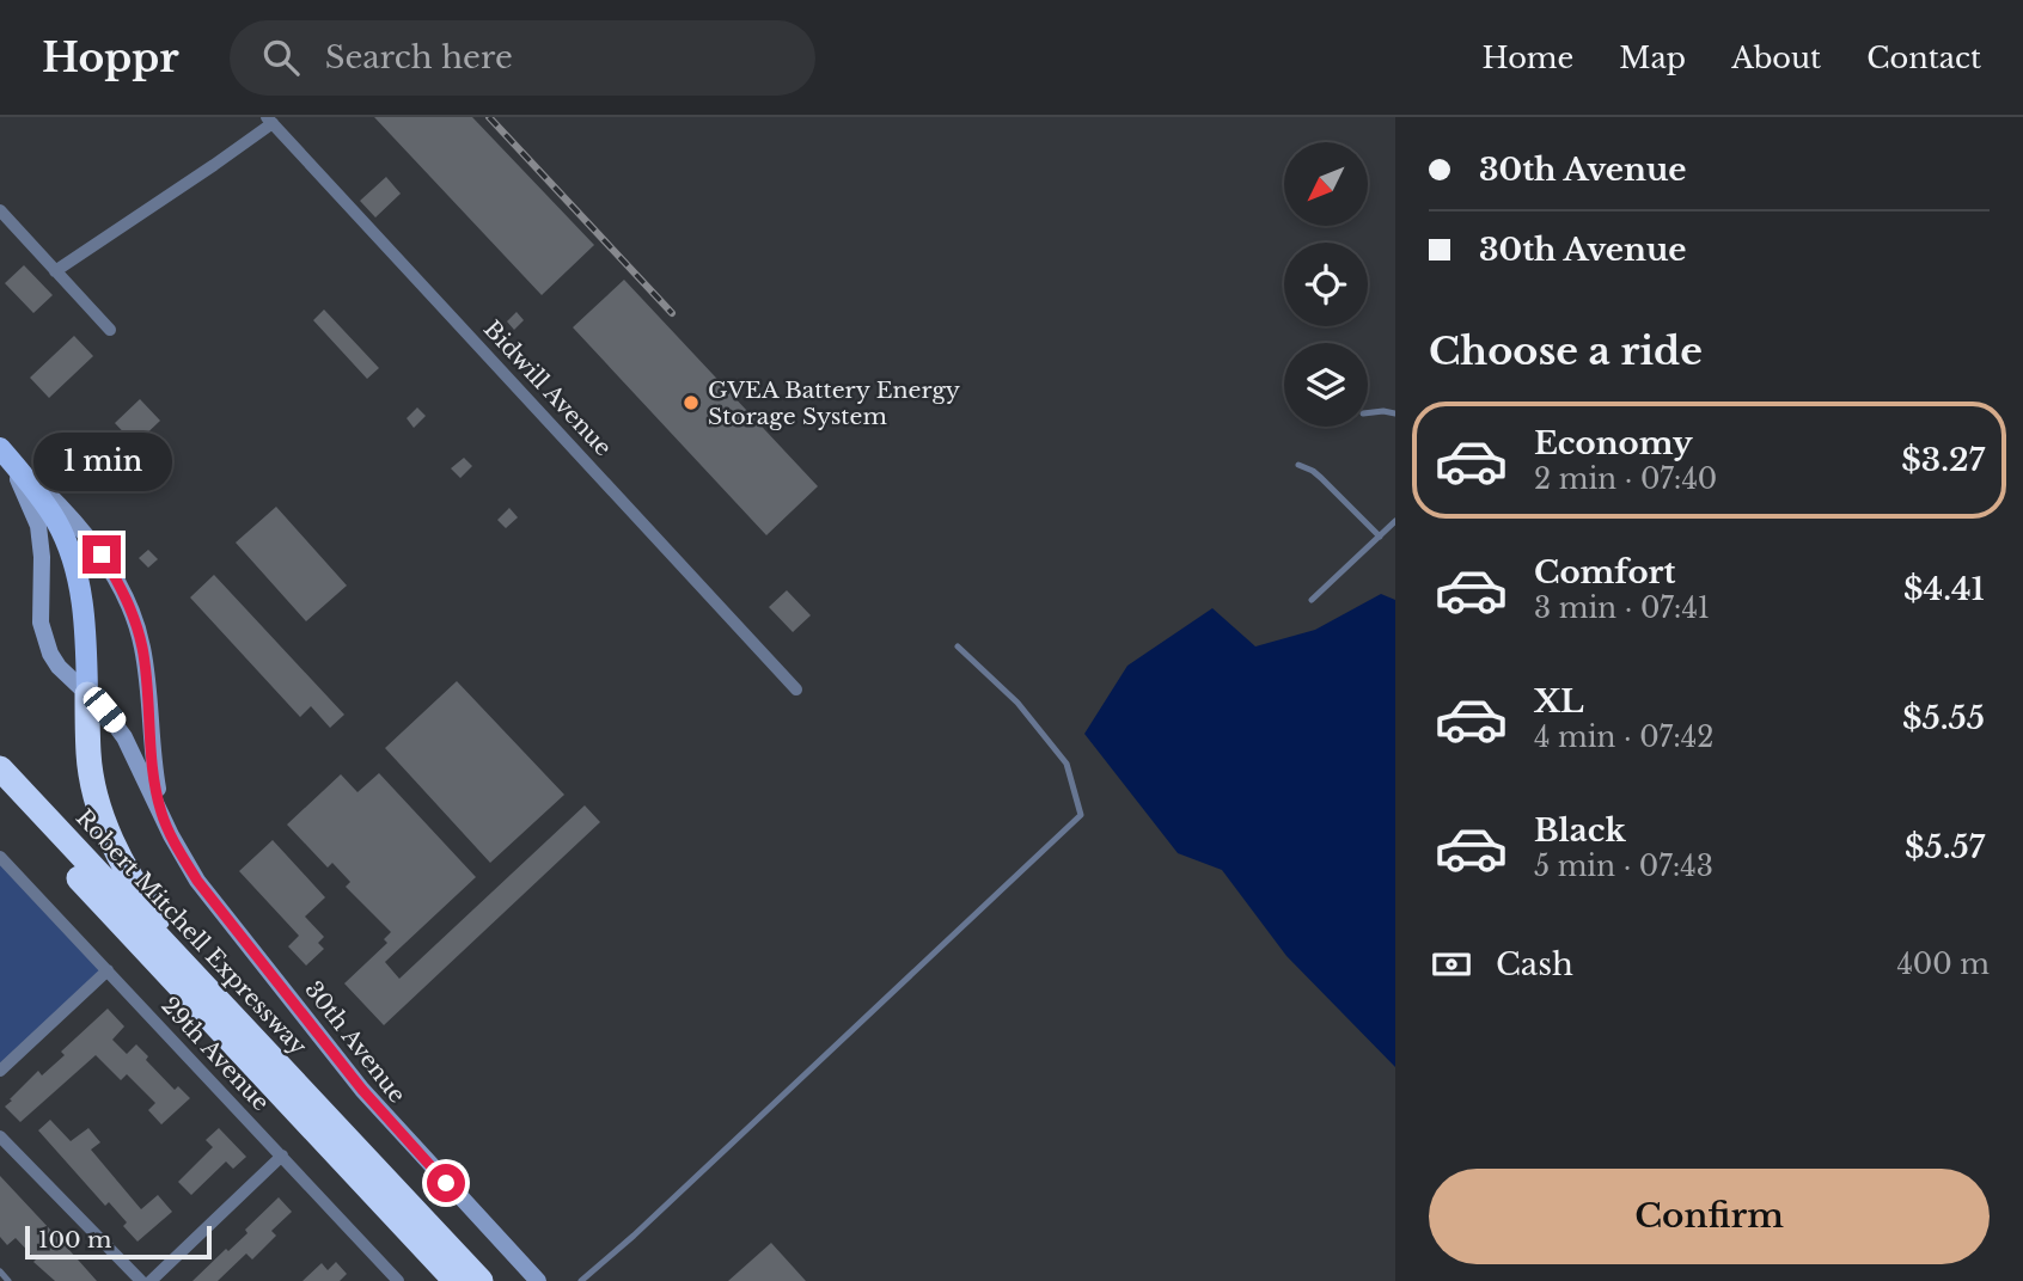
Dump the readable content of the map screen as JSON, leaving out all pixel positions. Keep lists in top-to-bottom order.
{
  "streets": {
    "highway": ["Robert Mitchell Expressway"],
    "main road": ["30th Avenue"],
    "street": ["Bidwill Avenue", "29th Avenue"]
  },
  "places": ["GVEA Battery Energy Storage System"],
  "scale_bar": "100 m",
  "north": "bottom left",
  "page": {
    "header": "Hoppr",
    "search": "Search here",
    "nav": [
      "Home",
      "Map",
      "About",
      "Contact"
    ],
    "banner": ["30th Avenue", "30th Avenue"],
    "heading": "Choose a ride",
    "list": [
      {
        "name": "Economy",
        "note": "2 min · 07:40",
        "value": "$3.27"
      },
      {
        "name": "Comfort",
        "note": "3 min · 07:41",
        "value": "$4.41"
      },
      {
        "name": "XL",
        "note": "4 min · 07:42",
        "value": "$5.55"
      },
      {
        "name": "Black",
        "note": "5 min · 07:43",
        "value": "$5.57"
      }
    ],
    "bubble": "1 min",
    "pay": ["Cash", "400 m"],
    "buttons": "Confirm",
    "scale": "100 m"
  }
}
